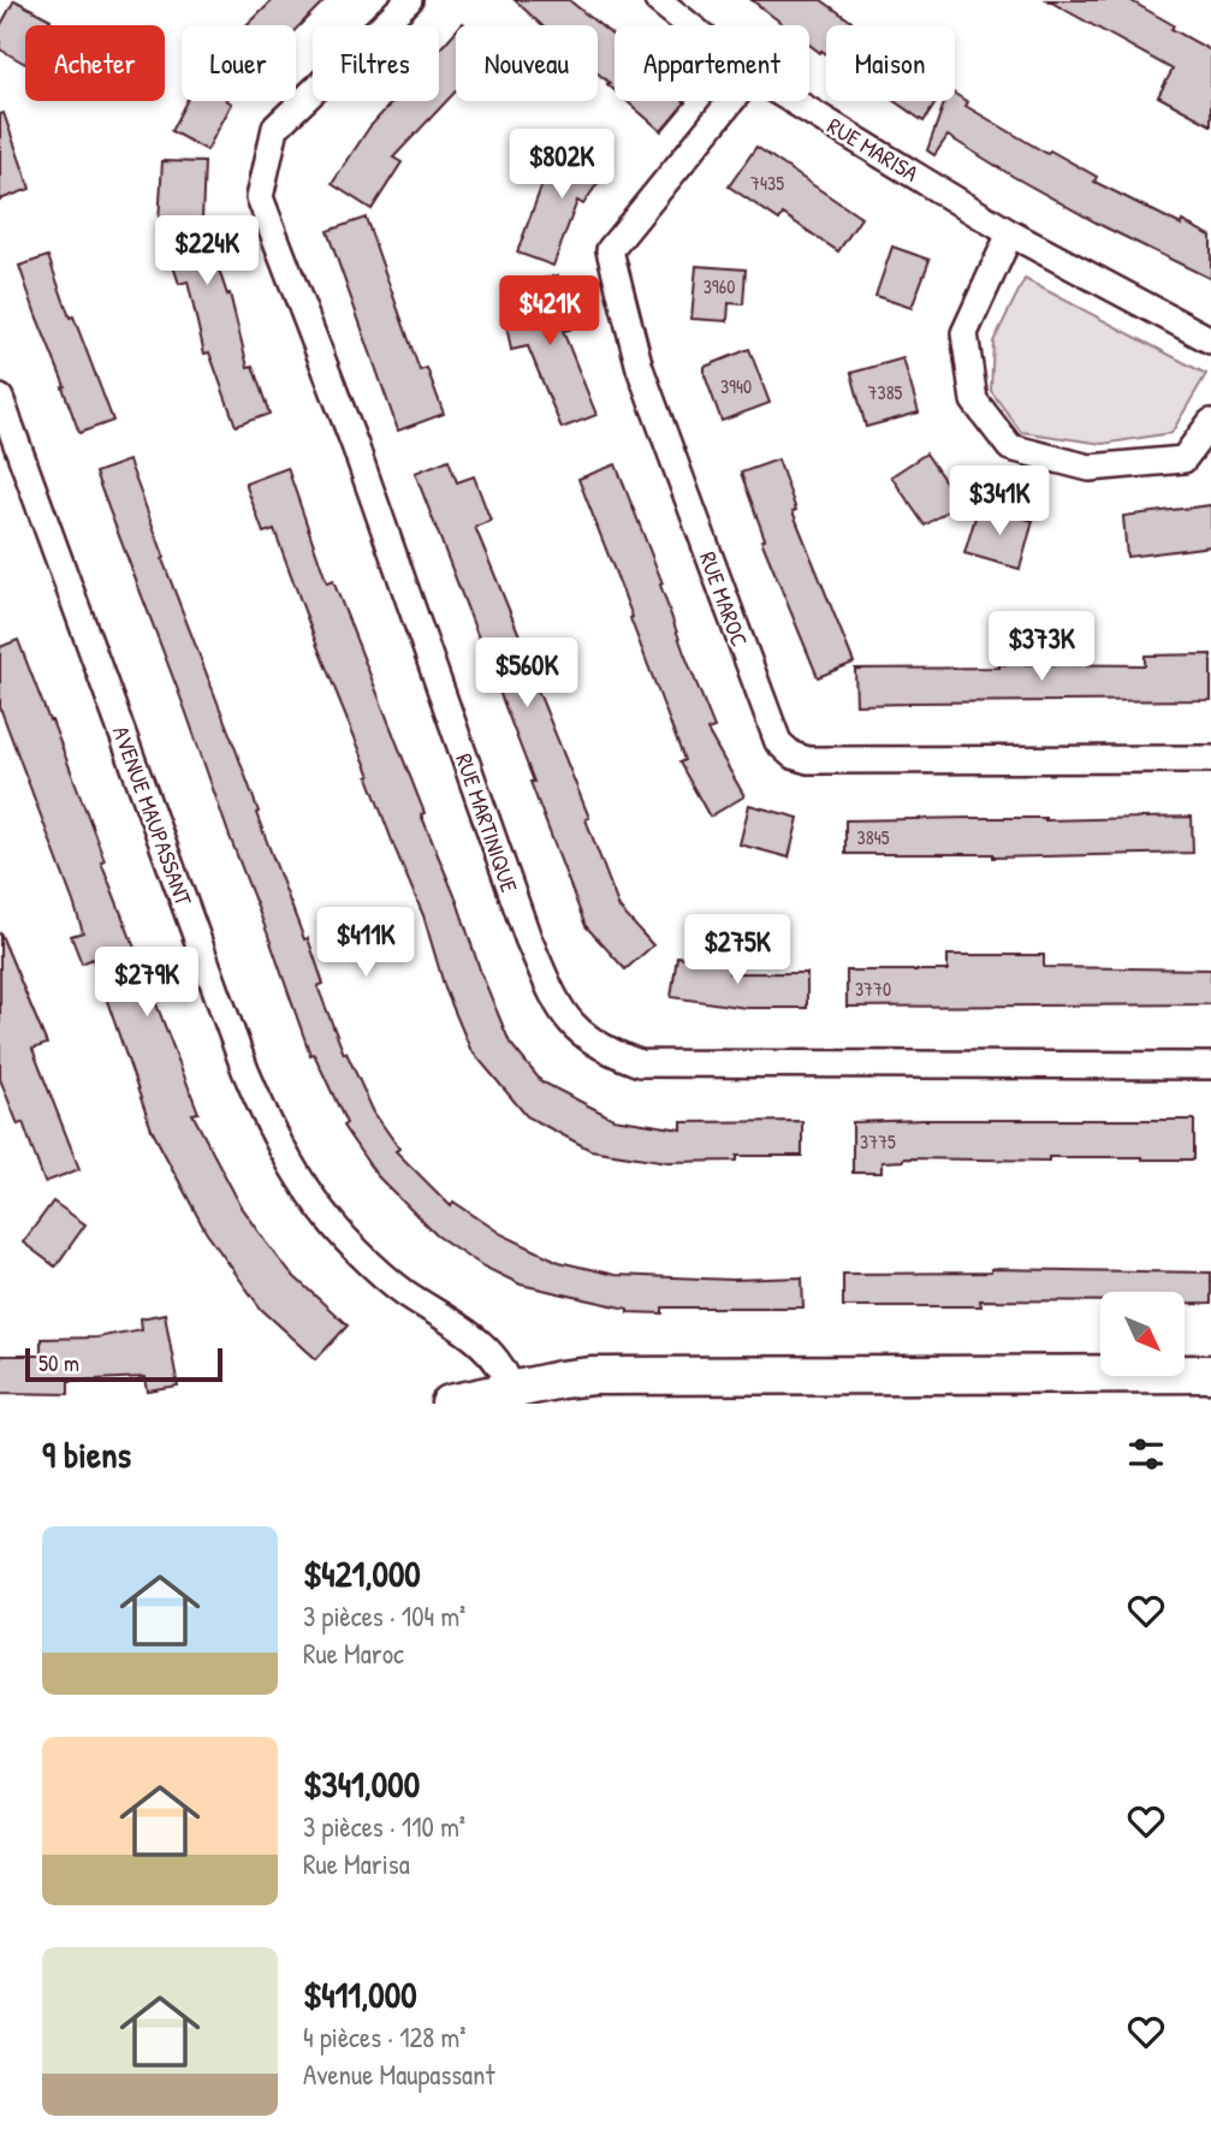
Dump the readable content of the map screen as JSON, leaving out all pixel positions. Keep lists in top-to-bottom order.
{
  "streets": {
    "street": [
      "RUE MARISA",
      "RUE MAROC",
      "AVENUE MAUPASSANT",
      "RUE MARTINIQUE"
    ]
  },
  "house_numbers": [
    "7435",
    "3960",
    "3940",
    "7385",
    "3845",
    "3770",
    "3775"
  ],
  "scale_bar": "50 m",
  "north": "bottom right",
  "page": {
    "chip": [
      "Acheter",
      "Louer",
      "Filtres",
      "Nouveau",
      "Appartement",
      "Maison"
    ],
    "price": [
      "$802K",
      "$224K",
      "$421K",
      "$341K",
      "$373K",
      "$560K",
      "$411K",
      "$275K",
      "$279K"
    ],
    "scale": "50 m",
    "heading": "9 biens",
    "list": [
      {
        "name": "$421,000",
        "note": "3 pièces · 104 m² · Rue Maroc"
      },
      {
        "name": "$341,000",
        "note": "3 pièces · 110 m² · Rue Marisa"
      },
      {
        "name": "$411,000",
        "note": "4 pièces · 128 m² · Avenue Maupassant"
      }
    ]
  }
}
